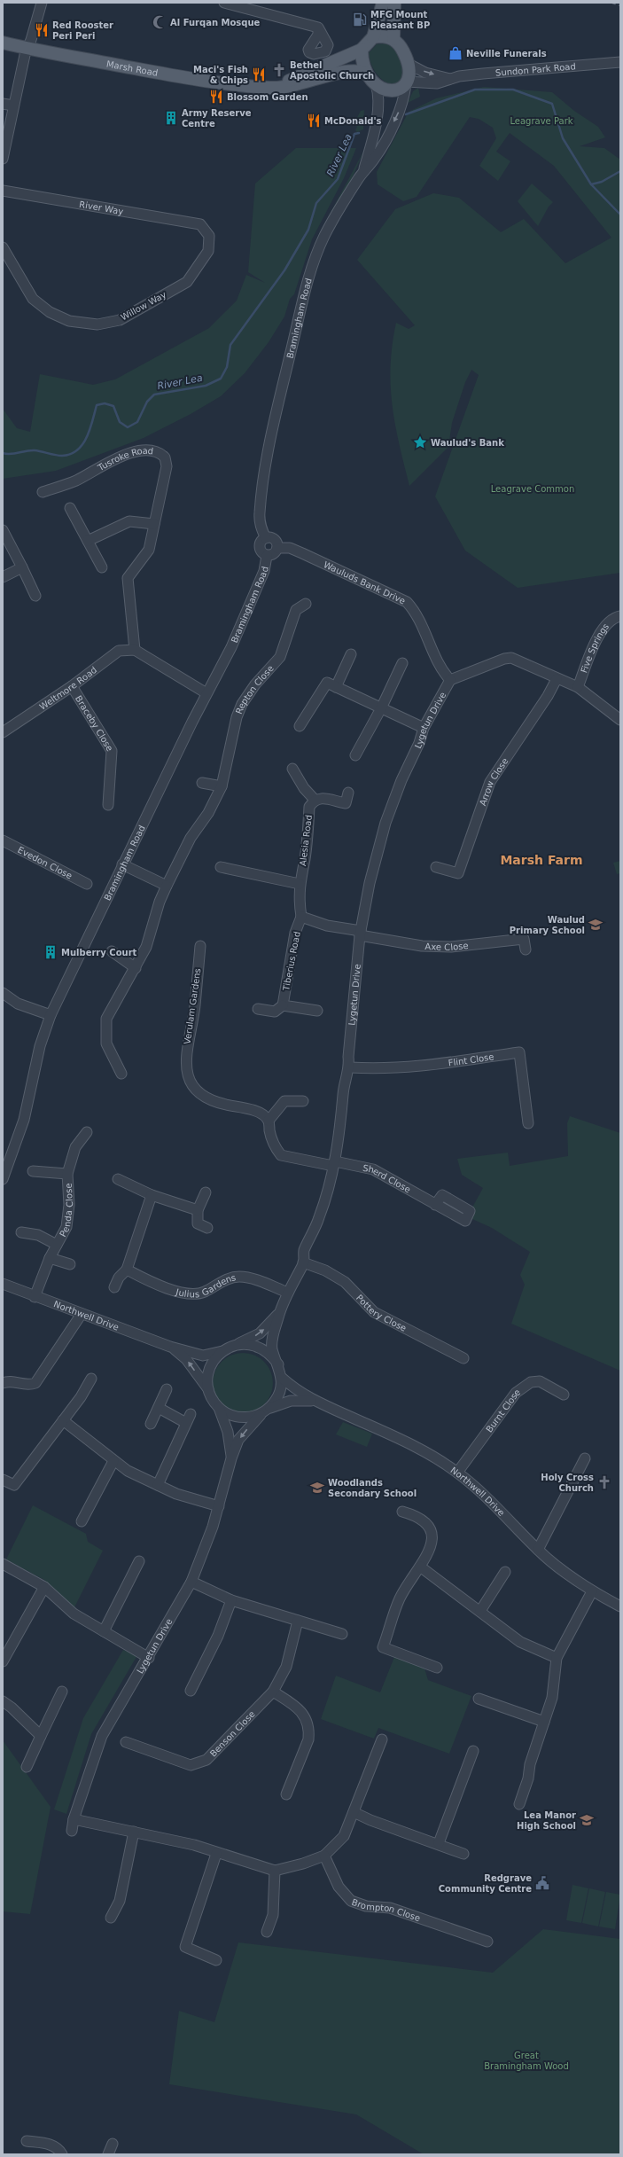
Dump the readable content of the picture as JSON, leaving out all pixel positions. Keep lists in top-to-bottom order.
{
  "streets": {
    "main road": ["Marsh Road"],
    "street": [
      "Sundon Park Road",
      "River Way",
      "Willow Way",
      "Bramingham Road",
      "Tusroke Road",
      "Wauluds Bank Drive",
      "Five Springs",
      "Weltmore Road",
      "Repton Close",
      "Lygetun Drive",
      "Braceby Close",
      "Arrow Close",
      "Alesia Road",
      "Evedon Close",
      "Axe Close",
      "Tiberius Road",
      "Verulam Gardens",
      "Flint Close",
      "Sherd Close",
      "Penda Close",
      "Julius Gardens",
      "Pottery Close",
      "Northwell Drive",
      "Burnt Close",
      "Benson Close",
      "Brompton Close"
    ]
  },
  "crossings": [
    ["Marsh Road", "Sundon Park Road"],
    ["Marsh Road", "Bramingham Road"],
    ["Sundon Park Road", "Bramingham Road"],
    ["River Way", "Willow Way"],
    ["Bramingham Road", "Wauluds Bank Drive"],
    ["Wauluds Bank Drive", "Lygetun Drive"],
    ["Weltmore Road", "Braceby Close"],
    ["Lygetun Drive", "Axe Close"],
    ["Lygetun Drive", "Flint Close"],
    ["Lygetun Drive", "Sherd Close"],
    ["Lygetun Drive", "Julius Gardens"],
    ["Lygetun Drive", "Pottery Close"],
    ["Lygetun Drive", "Northwell Drive"],
    ["Alesia Road", "Tiberius Road"],
    ["Penda Close", "Northwell Drive"],
    ["Northwell Drive", "Burnt Close"]
  ],
  "districts": ["Marsh Farm"],
  "water": ["River Lea"],
  "parks": ["Leagrave Park", "Leagrave Common", "Great Bramingham Wood"],
  "places": {
    "fuel station": ["MFG Mount Pleasant BP"],
    "mosque": ["Al Furqan Mosque"],
    "restaurant": [
      "Red Rooster Peri Peri",
      "Maci's Fish & Chips",
      "Blossom Garden",
      "McDonald's"
    ],
    "shop": ["Neville Funerals"],
    "church": ["Bethel Apostolic Church", "Holy Cross Church"],
    "building": ["Army Reserve Centre", "Mulberry Court"],
    "place": ["Waulud's Bank"],
    "school or university": ["Waulud Primary School", "Woodlands Secondary School", "Lea Manor High School"],
    "public building": ["Redgrave Community Centre"]
  }
}
